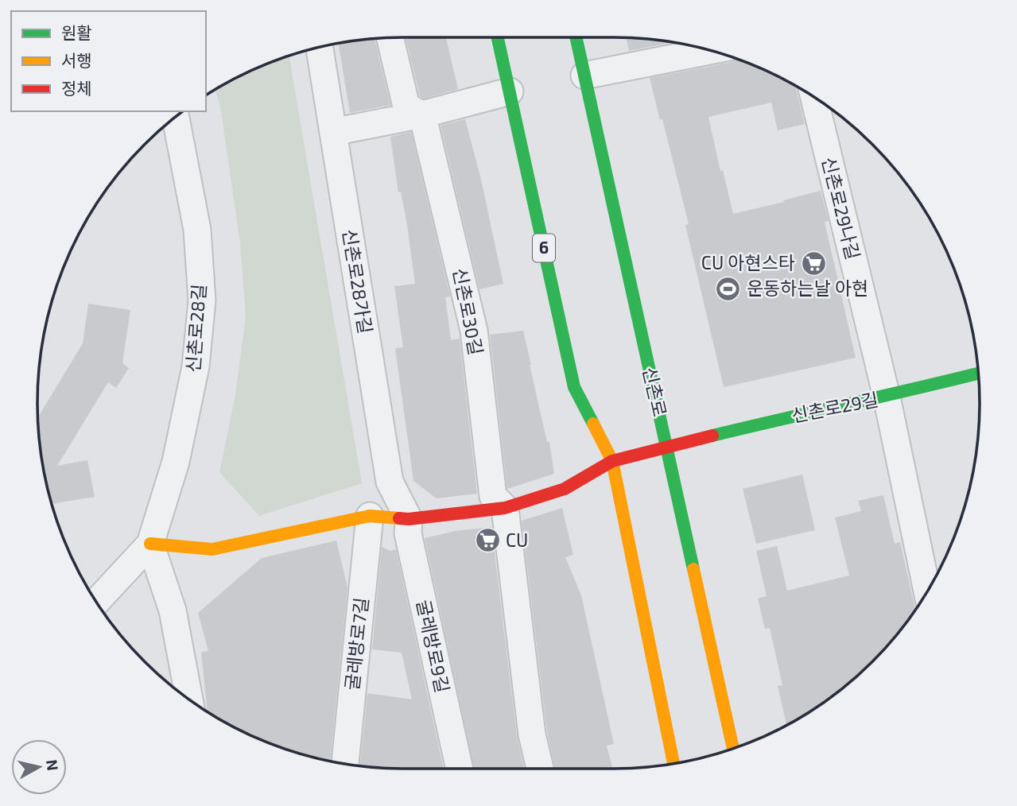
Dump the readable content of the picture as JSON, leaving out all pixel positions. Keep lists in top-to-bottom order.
{
  "streets": {
    "main road": ["6", "신촌로", "신촌로29길"],
    "street": [
      "신촌로29나길",
      "신촌로28가길",
      "신촌로30길",
      "신촌로28길",
      "굴레방로7길",
      "굴레방로9길"
    ]
  },
  "crossings": [
    ["신촌로29나길", "신촌로29길"],
    ["6", "신촌로29길"],
    ["신촌로28가길", "굴레방로9길"],
    ["신촌로", "신촌로29길"]
  ],
  "places": {
    "supermarket": ["CU 아현스타", "CU"],
    "sports": ["운동하는날 아현"]
  },
  "legend": ["원활", "서행", "정체"],
  "north": "right"
}
